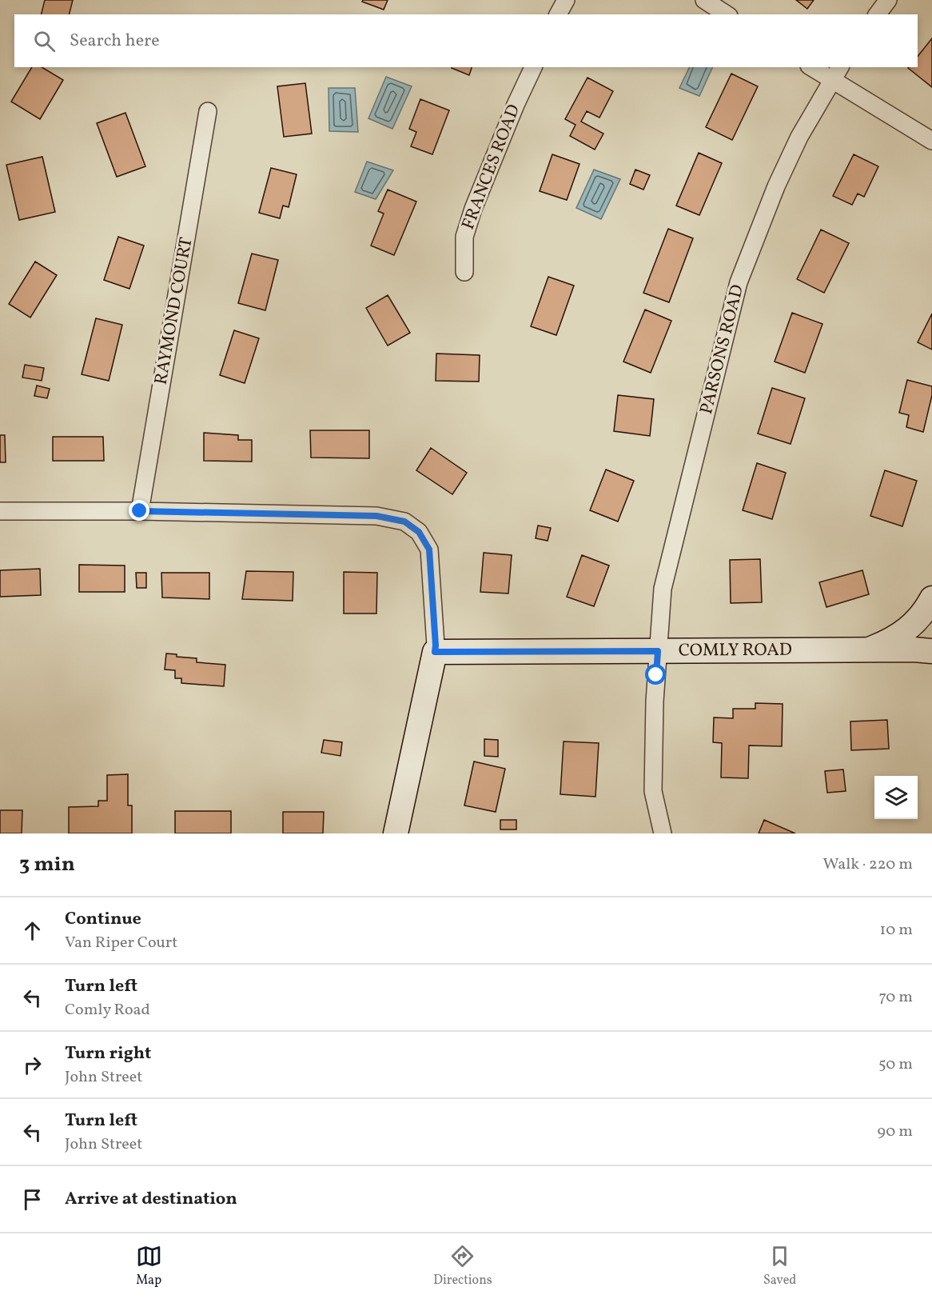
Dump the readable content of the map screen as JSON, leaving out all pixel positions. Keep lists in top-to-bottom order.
{
  "streets": {
    "main road": ["COMLY ROAD"],
    "street": ["FRANCES ROAD", "RAYMOND COURT", "PARSONS ROAD"]
  },
  "crossings": [
    ["PARSONS ROAD", "COMLY ROAD"]
  ],
  "page": {
    "search": "Search here",
    "heading": ["3 min", "Walk · 220 m"],
    "list": [
      ["Continue", "Van Riper Court", "10 m"],
      ["Turn left", "Comly Road", "70 m"],
      ["Turn right", "John Street", "50 m"],
      ["Turn left", "John Street", "90 m"],
      "Arrive at destination"
    ],
    "nav": ["Map", "Directions", "Saved"]
  }
}
